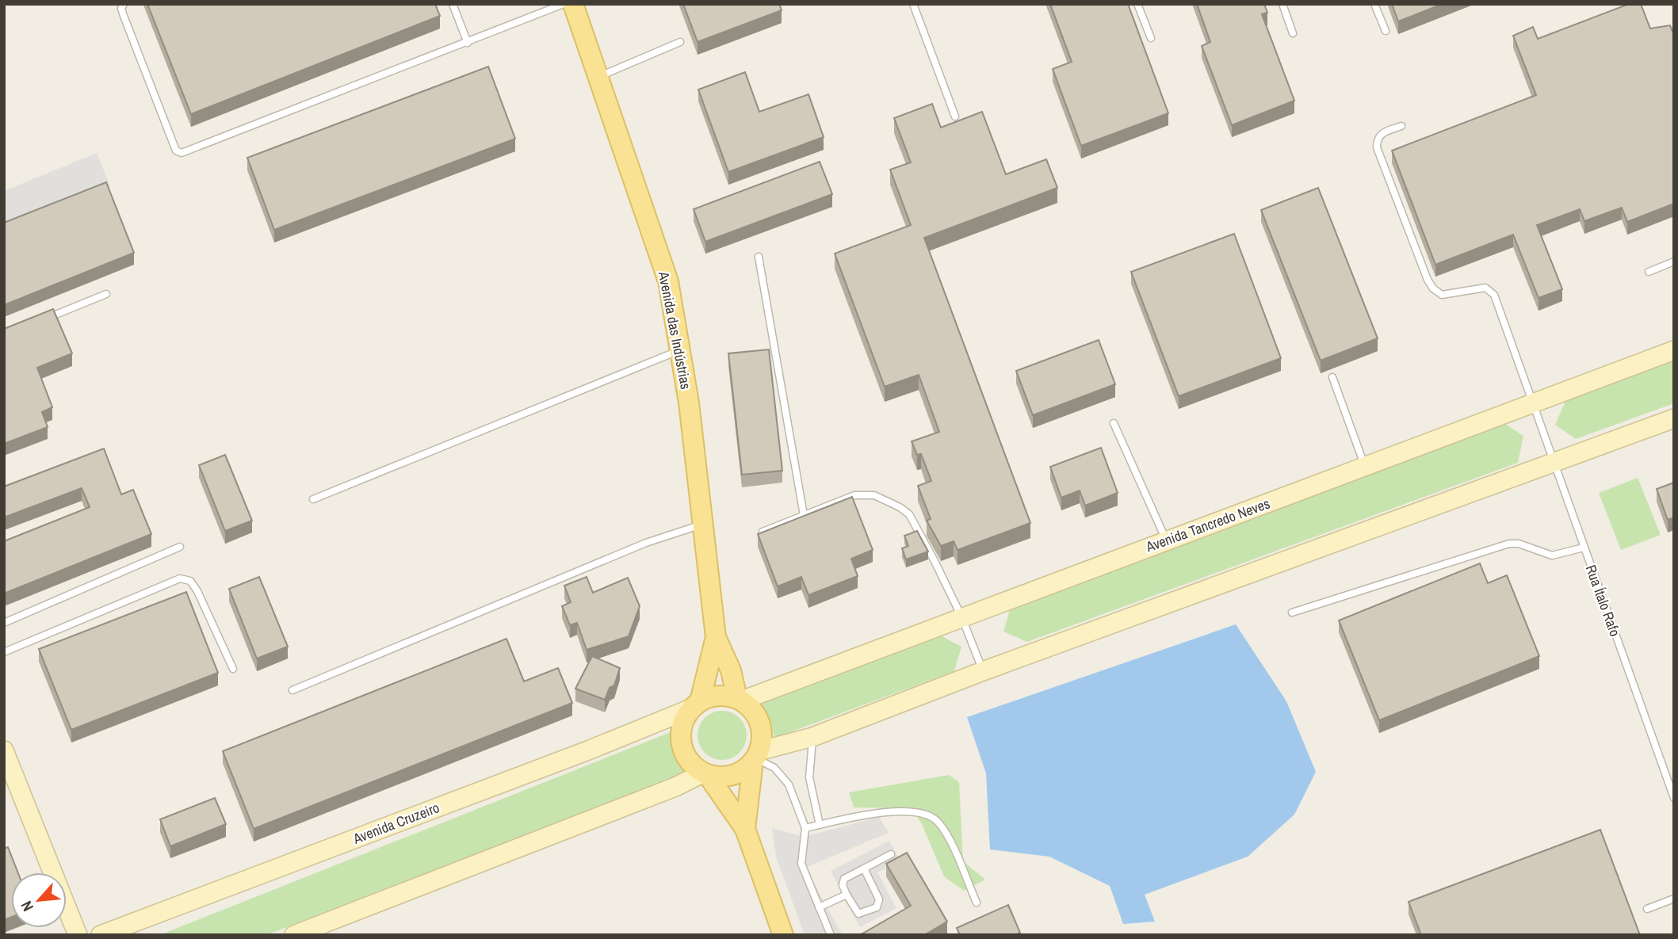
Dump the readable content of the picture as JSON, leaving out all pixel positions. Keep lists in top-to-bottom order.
{
  "streets": {
    "main road": ["Avenida das Indústrias", "Avenida Tancredo Neves", "Avenida Cruzeiro"],
    "lane": ["Rua Ítalo Rafo"]
  },
  "crossings": [
    ["Avenida Tancredo Neves", "Rua Ítalo Rafo"],
    ["Avenida Tancredo Neves", "Avenida Cruzeiro"]
  ],
  "north": "bottom left"
}
